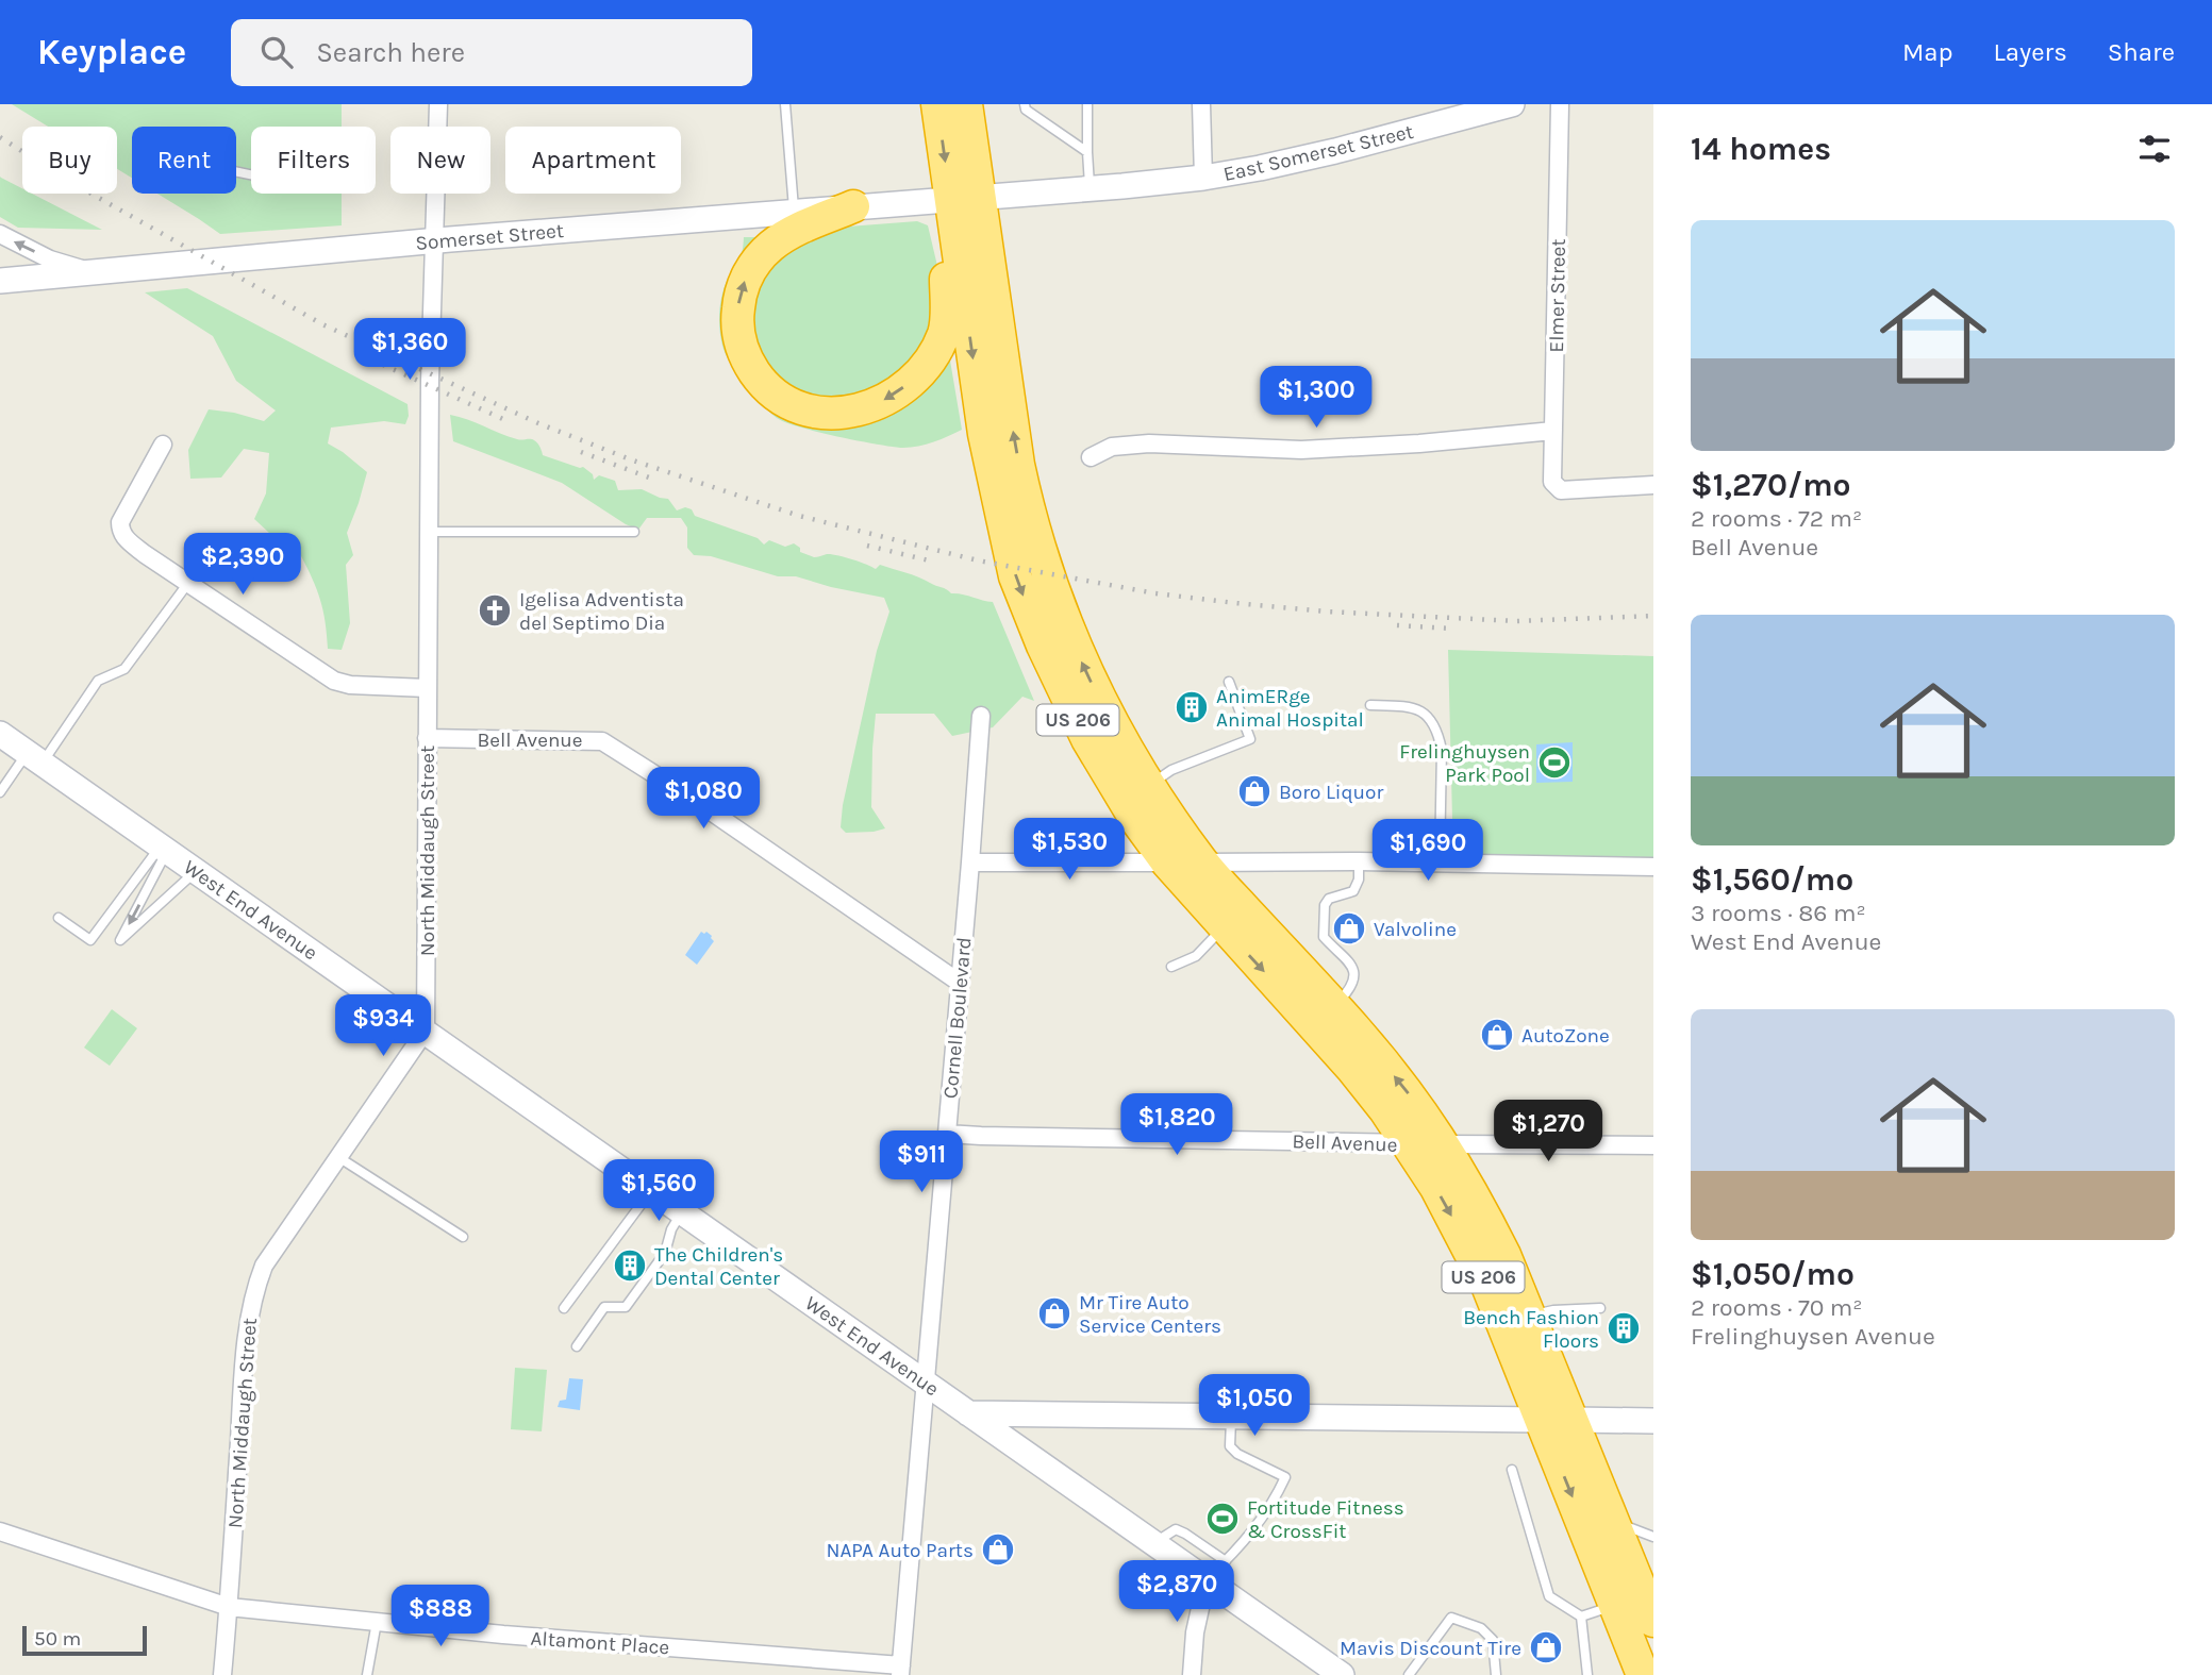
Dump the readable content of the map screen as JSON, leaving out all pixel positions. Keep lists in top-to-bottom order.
{
  "streets": {
    "highway": ["US 206"],
    "street": [
      "East Somerset Street",
      "Somerset Street",
      "Elmer Street",
      "Bell Avenue",
      "North Middaugh Street",
      "West End Avenue",
      "Cornell Boulevard",
      "Altamont Place"
    ]
  },
  "crossings": [
    ["East Somerset Street", "Somerset Street"],
    ["Somerset Street", "US 206"],
    ["Somerset Street", "North Middaugh Street"],
    ["US 206", "Bell Avenue"],
    ["Bell Avenue", "North Middaugh Street"],
    ["Bell Avenue", "Cornell Boulevard"],
    ["North Middaugh Street", "West End Avenue"],
    ["North Middaugh Street", "Altamont Place"],
    ["West End Avenue", "Cornell Boulevard"],
    ["Cornell Boulevard", "Altamont Place"]
  ],
  "places": {
    "church": ["Igelisa Adventista del Septimo Dia"],
    "building": ["AnimERge Animal Hospital", "The Children's Dental Center", "Bench Fashion Floors"],
    "sports": ["Frelinghuysen Park Pool", "Fortitude Fitness & CrossFit"],
    "shop": [
      "Boro Liquor",
      "Valvoline",
      "AutoZone",
      "Mr Tire Auto Service Centers",
      "NAPA Auto Parts",
      "Mavis Discount Tire"
    ]
  },
  "scale_bar": "50 m",
  "page": {
    "header": "Keyplace",
    "search": "Search here",
    "nav": ["Map", "Layers", "Share"],
    "heading": "14 homes",
    "chip": [
      "Buy",
      "Rent",
      "Filters",
      "New",
      "Apartment"
    ],
    "list": [
      {
        "name": "$1,270/mo",
        "note": "2 rooms · 72 m² · Bell Avenue"
      },
      {
        "name": "$1,560/mo",
        "note": "3 rooms · 86 m² · West End Avenue"
      },
      {
        "name": "$1,050/mo",
        "note": "2 rooms · 70 m² · Frelinghuysen Avenue"
      }
    ],
    "price": [
      "$1,360",
      "$1,300",
      "$2,390",
      "$1,080",
      "$1,530",
      "$1,690",
      "$934",
      "$1,820",
      "$1,270",
      "$911",
      "$1,560",
      "$1,050",
      "$2,870",
      "$888"
    ],
    "scale": "50 m"
  }
}
